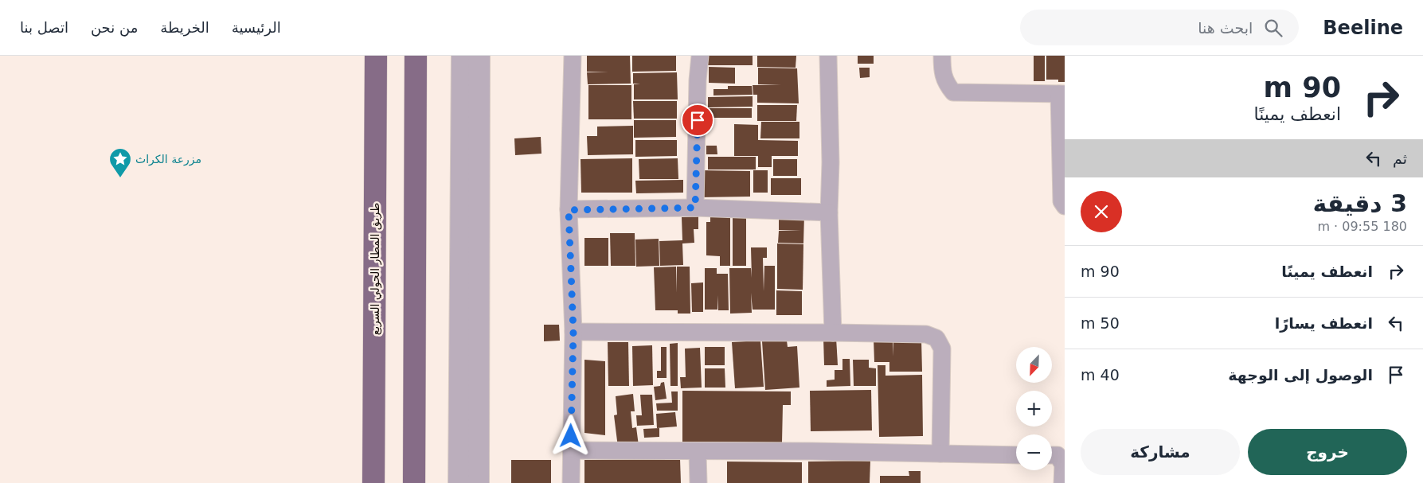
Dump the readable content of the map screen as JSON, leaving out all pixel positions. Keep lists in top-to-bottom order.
{
  "streets": {
    "highway": ["طريق المطار الحولي السريع"]
  },
  "places": {
    "place": ["مزرعة الكراث"]
  },
  "north": "bottom left",
  "page": {
    "header": "Beeline",
    "search": "ابحث هنا",
    "nav": [
      "الرئيسية",
      "الخريطة",
      "من نحن",
      "اتصل بنا"
    ],
    "turn": ["90 m", "انعطف يمينًا"],
    "then": "ثم",
    "heading": ["3 دقيقة", "180 m · 09:55"],
    "list": [
      {
        "name": "انعطف يمينًا",
        "value": "90 m"
      },
      {
        "name": "انعطف يسارًا",
        "value": "50 m"
      },
      {
        "name": "الوصول إلى الوجهة",
        "value": "40 m"
      }
    ],
    "map_buttons": ["+", "−"],
    "buttons": ["خروج", "مشاركة"]
  }
}
